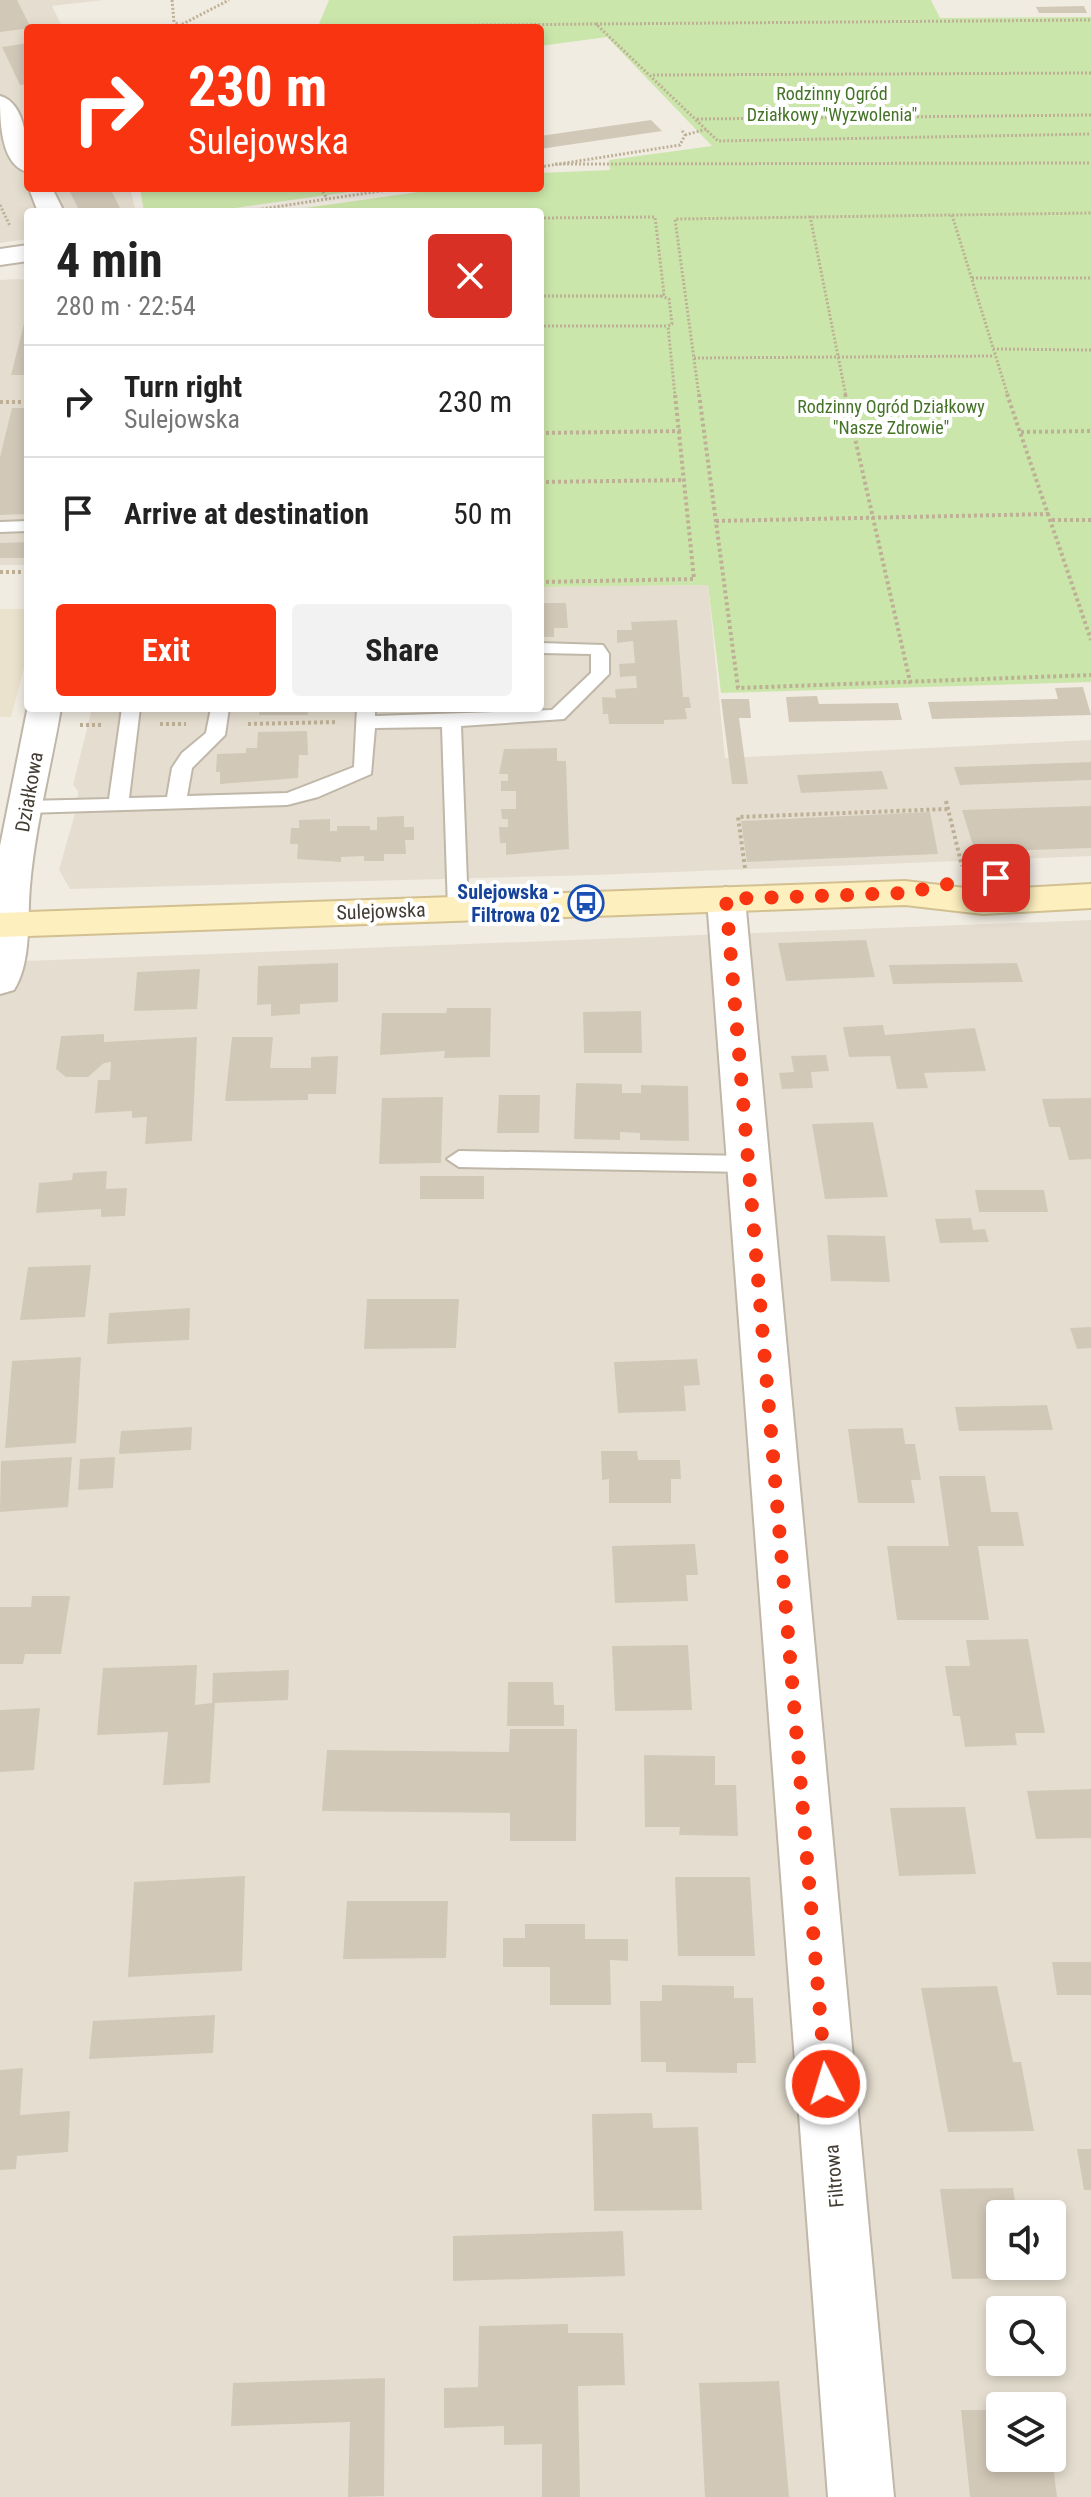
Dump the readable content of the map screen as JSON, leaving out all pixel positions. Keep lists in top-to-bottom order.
{
  "streets": {
    "main road": ["Sulejowska"],
    "street": ["Działkowa", "Filtrowa"]
  },
  "crossings": [
    ["Działkowa", "Sulejowska"],
    ["Sulejowska", "Filtrowa"]
  ],
  "parks": ["Rodzinny Ogród Działkowy \"Wyzwolenia\"", "Rodzinny Ogród Działkowy \"Nasze Zdrowie\""],
  "places": {
    "bus stop": ["Sulejowska - Filtrowa 02"]
  },
  "page": {
    "turn": ["230 m", "Sulejowska"],
    "heading": ["4 min", "280 m · 22:54"],
    "list": [
      {
        "name": "Turn right",
        "note": "Sulejowska",
        "value": "230 m"
      },
      {
        "name": "Arrive at destination",
        "value": "50 m"
      }
    ],
    "buttons": ["Exit", "Share"]
  }
}
